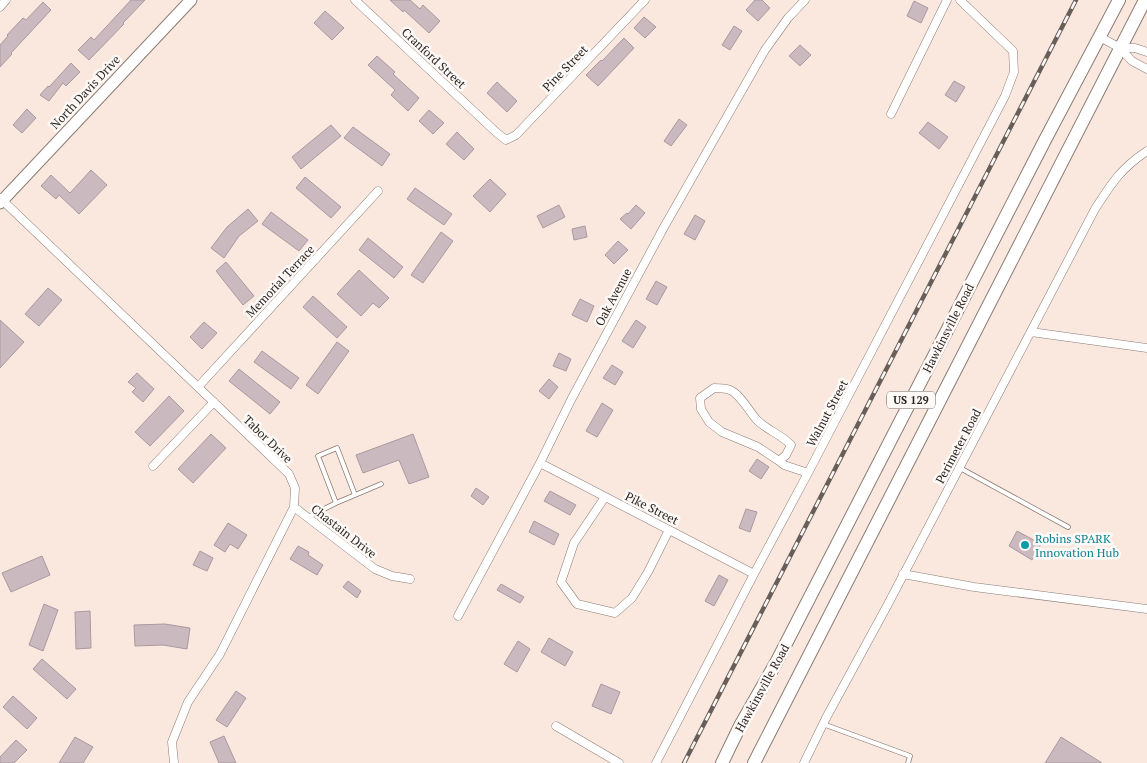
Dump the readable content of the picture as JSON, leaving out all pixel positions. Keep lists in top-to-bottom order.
{
  "streets": {
    "main road": ["North Davis Drive", "Hawkinsville Road", "US 129"],
    "street": [
      "Cranford Street",
      "Pine Street",
      "Memorial Terrace",
      "Oak Avenue",
      "Walnut Street",
      "Tabor Drive",
      "Perimeter Road",
      "Pike Street",
      "Chastain Drive"
    ]
  },
  "crossings": [
    ["Cranford Street", "Pine Street"],
    ["North Davis Drive", "Tabor Drive"],
    ["Memorial Terrace", "Tabor Drive"],
    ["Oak Avenue", "Pike Street"],
    ["Walnut Street", "Pike Street"],
    ["Tabor Drive", "Chastain Drive"]
  ],
  "places": ["Robins SPARK Innovation Hub"]
}
